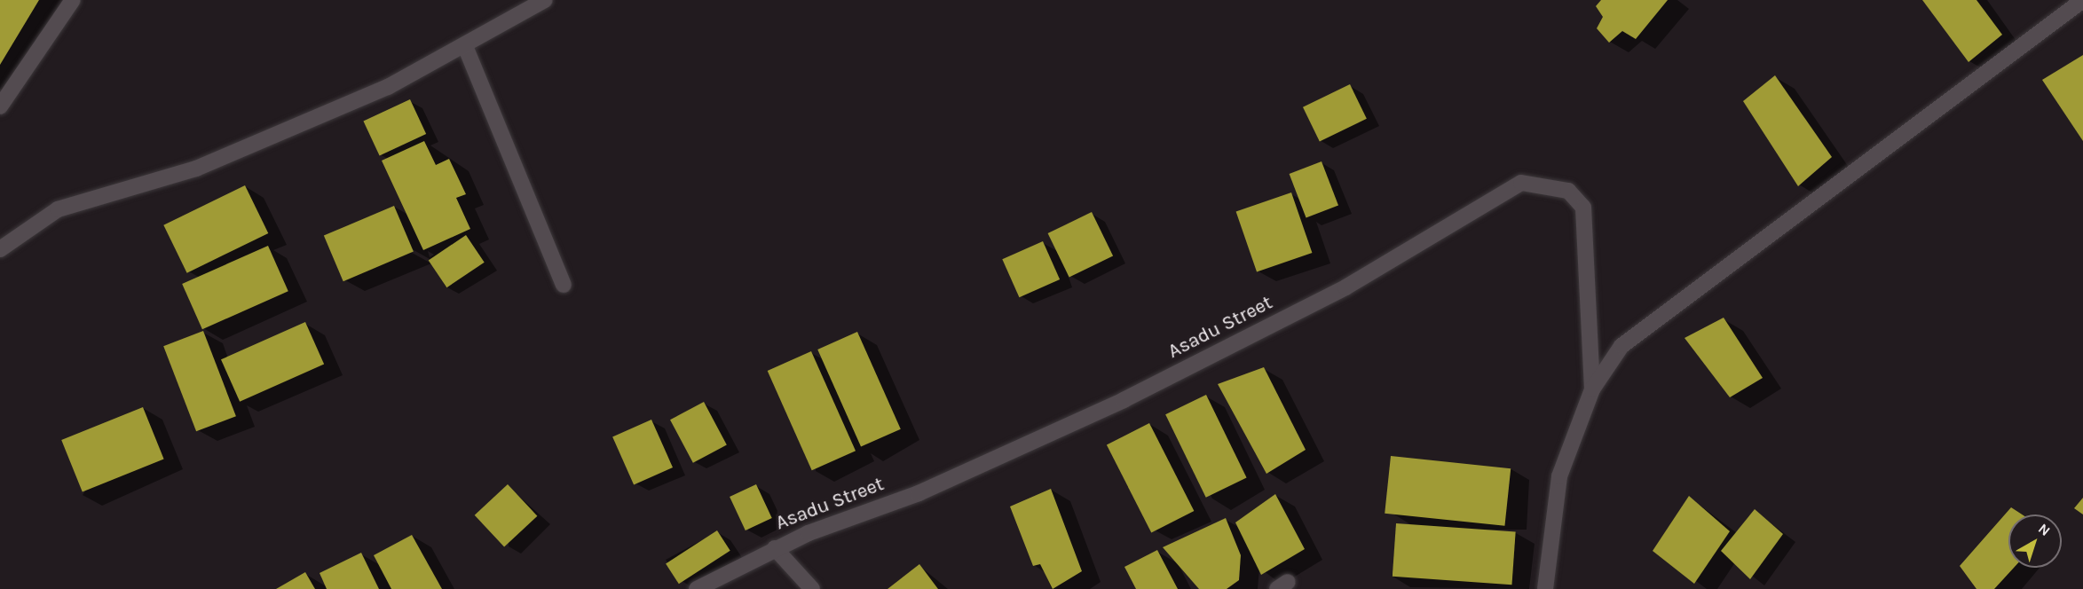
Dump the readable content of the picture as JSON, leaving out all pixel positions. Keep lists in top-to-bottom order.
{
  "streets": {
    "street": ["Asadu Street"]
  },
  "north": "top right"
}
